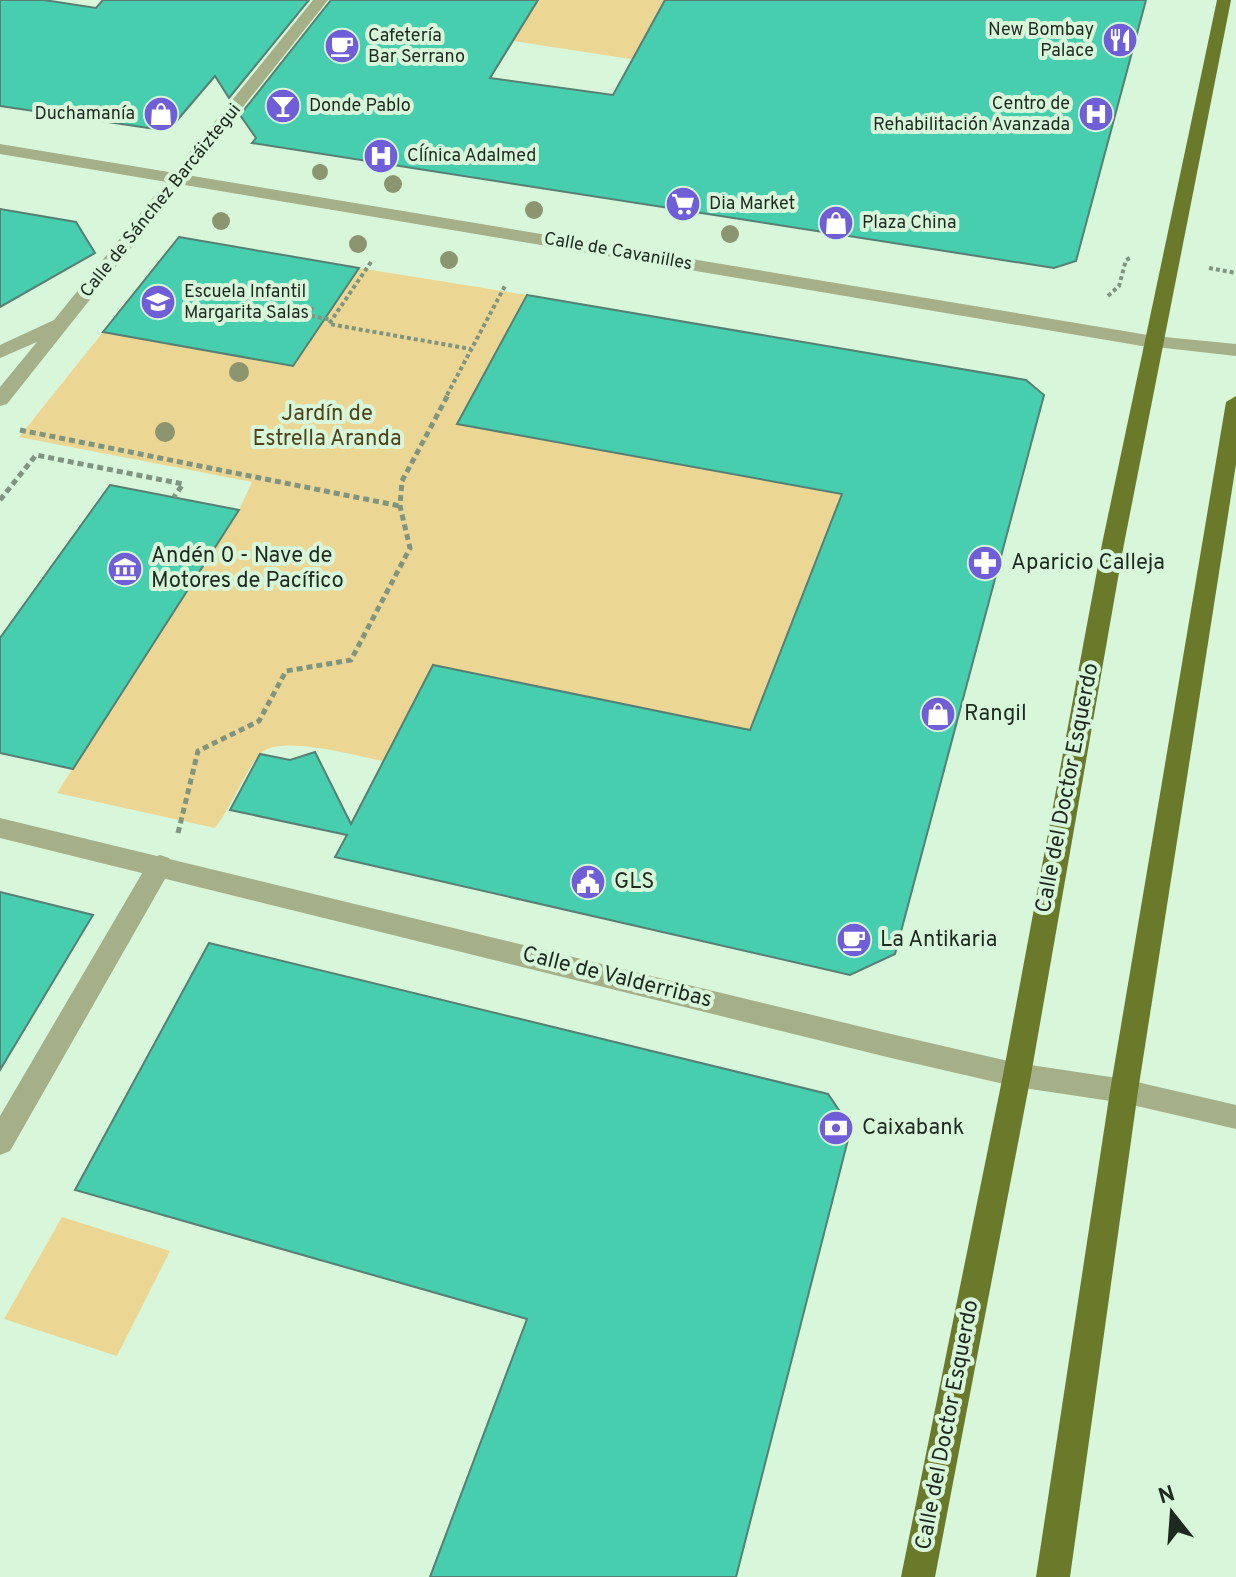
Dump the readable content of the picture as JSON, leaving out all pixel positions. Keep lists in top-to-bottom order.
{
  "streets": {
    "main road": ["Calle del Doctor Esquerdo"],
    "street": ["Calle de Sánchez Barcáiztegui", "Calle de Cavanilles", "Calle de Valderribas"]
  },
  "crossings": [
    ["Calle de Sánchez Barcáiztegui", "Calle de Cavanilles"],
    ["Calle de Cavanilles", "Calle del Doctor Esquerdo"],
    ["Calle del Doctor Esquerdo", "Calle de Valderribas"]
  ],
  "parks": ["Jardín de Estrella Aranda"],
  "places": {
    "restaurant": ["New Bombay Palace"],
    "cafe": ["Cafetería Bar Serrano", "La Antikaria"],
    "bar": ["Donde Pablo"],
    "shop": ["Duchamanía", "Plaza China", "Rangil"],
    "hospital": ["Centro de Rehabilitación Avanzada", "Cĺínica Adalmed"],
    "supermarket": ["Dia Market"],
    "school or university": ["Escuela Infantil Margarita Salas"],
    "pharmacy": ["Aparicio Calleja"],
    "museum": ["Andén 0 - Nave de Motores de Pacífico"],
    "public building": ["GLS"],
    "bank": ["Caixabank"]
  },
  "north": "top"
}
